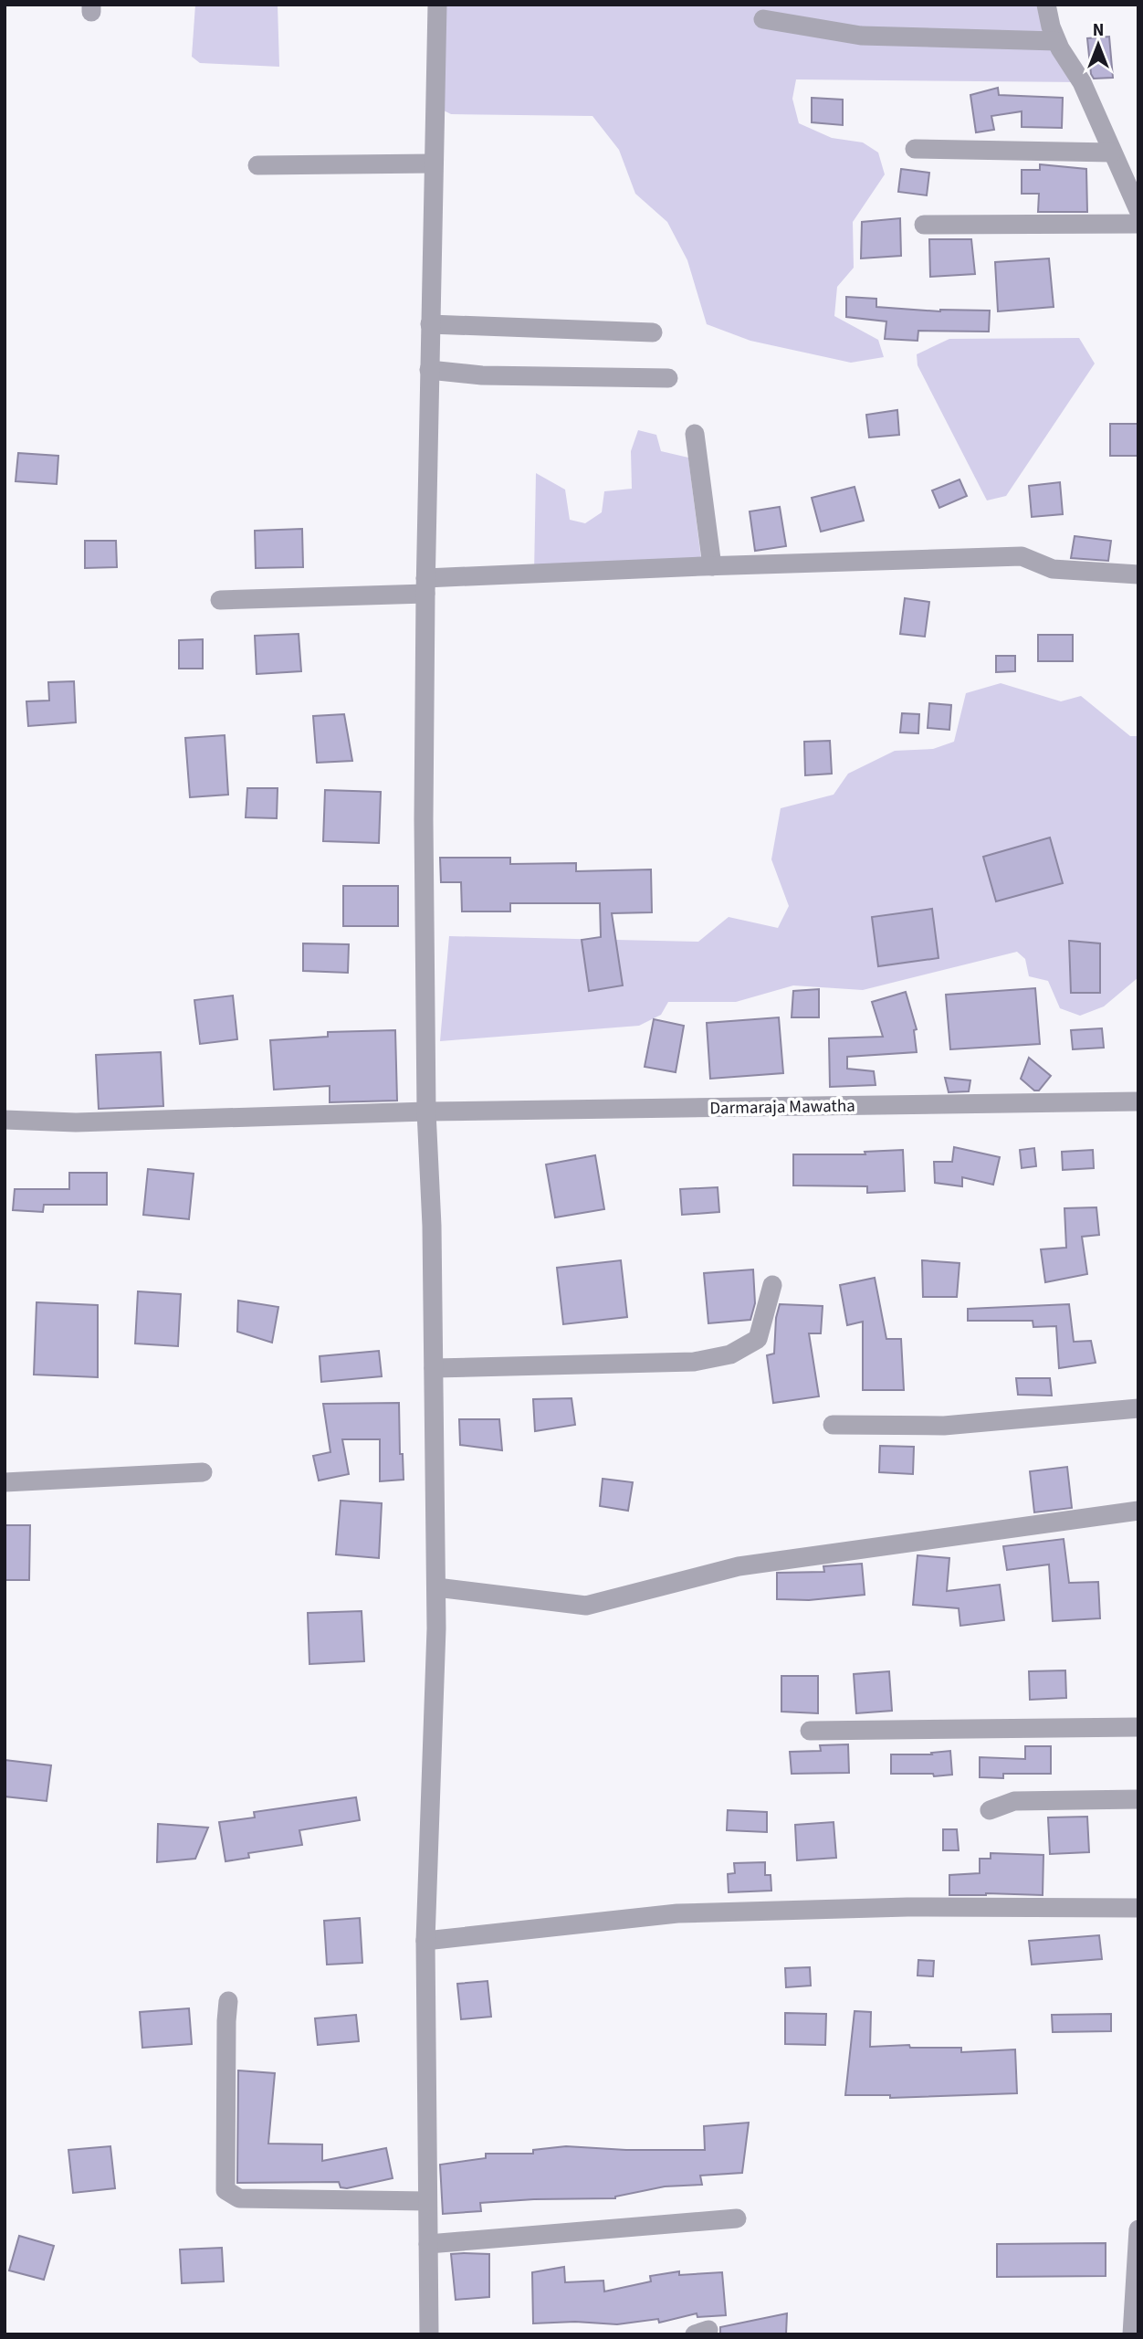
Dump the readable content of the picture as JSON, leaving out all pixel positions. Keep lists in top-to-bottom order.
{
  "streets": {
    "street": ["Darmaraja Mawatha"]
  },
  "north": "top"
}
